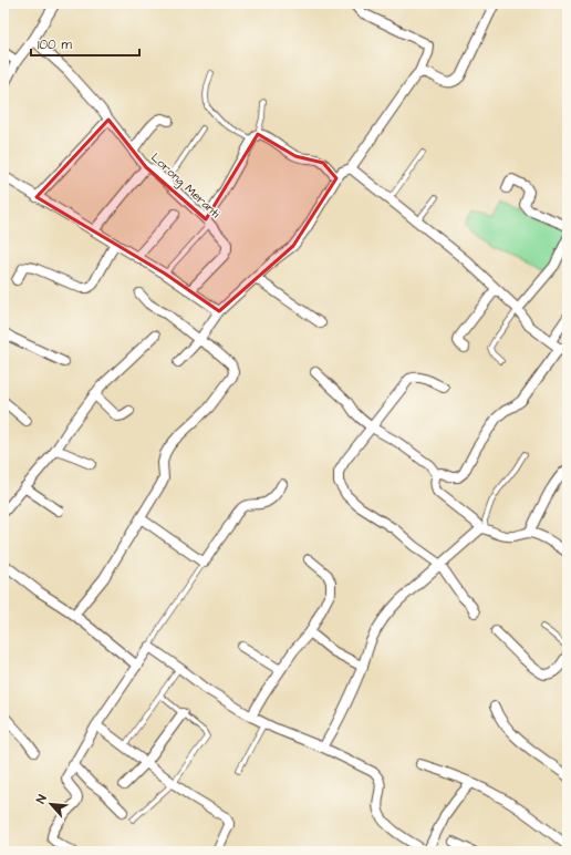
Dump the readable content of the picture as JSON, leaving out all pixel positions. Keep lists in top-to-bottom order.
{
  "streets": {
    "street": ["Lorong Meranti"]
  },
  "scale_bar": "100 m",
  "north": "top left"
}
